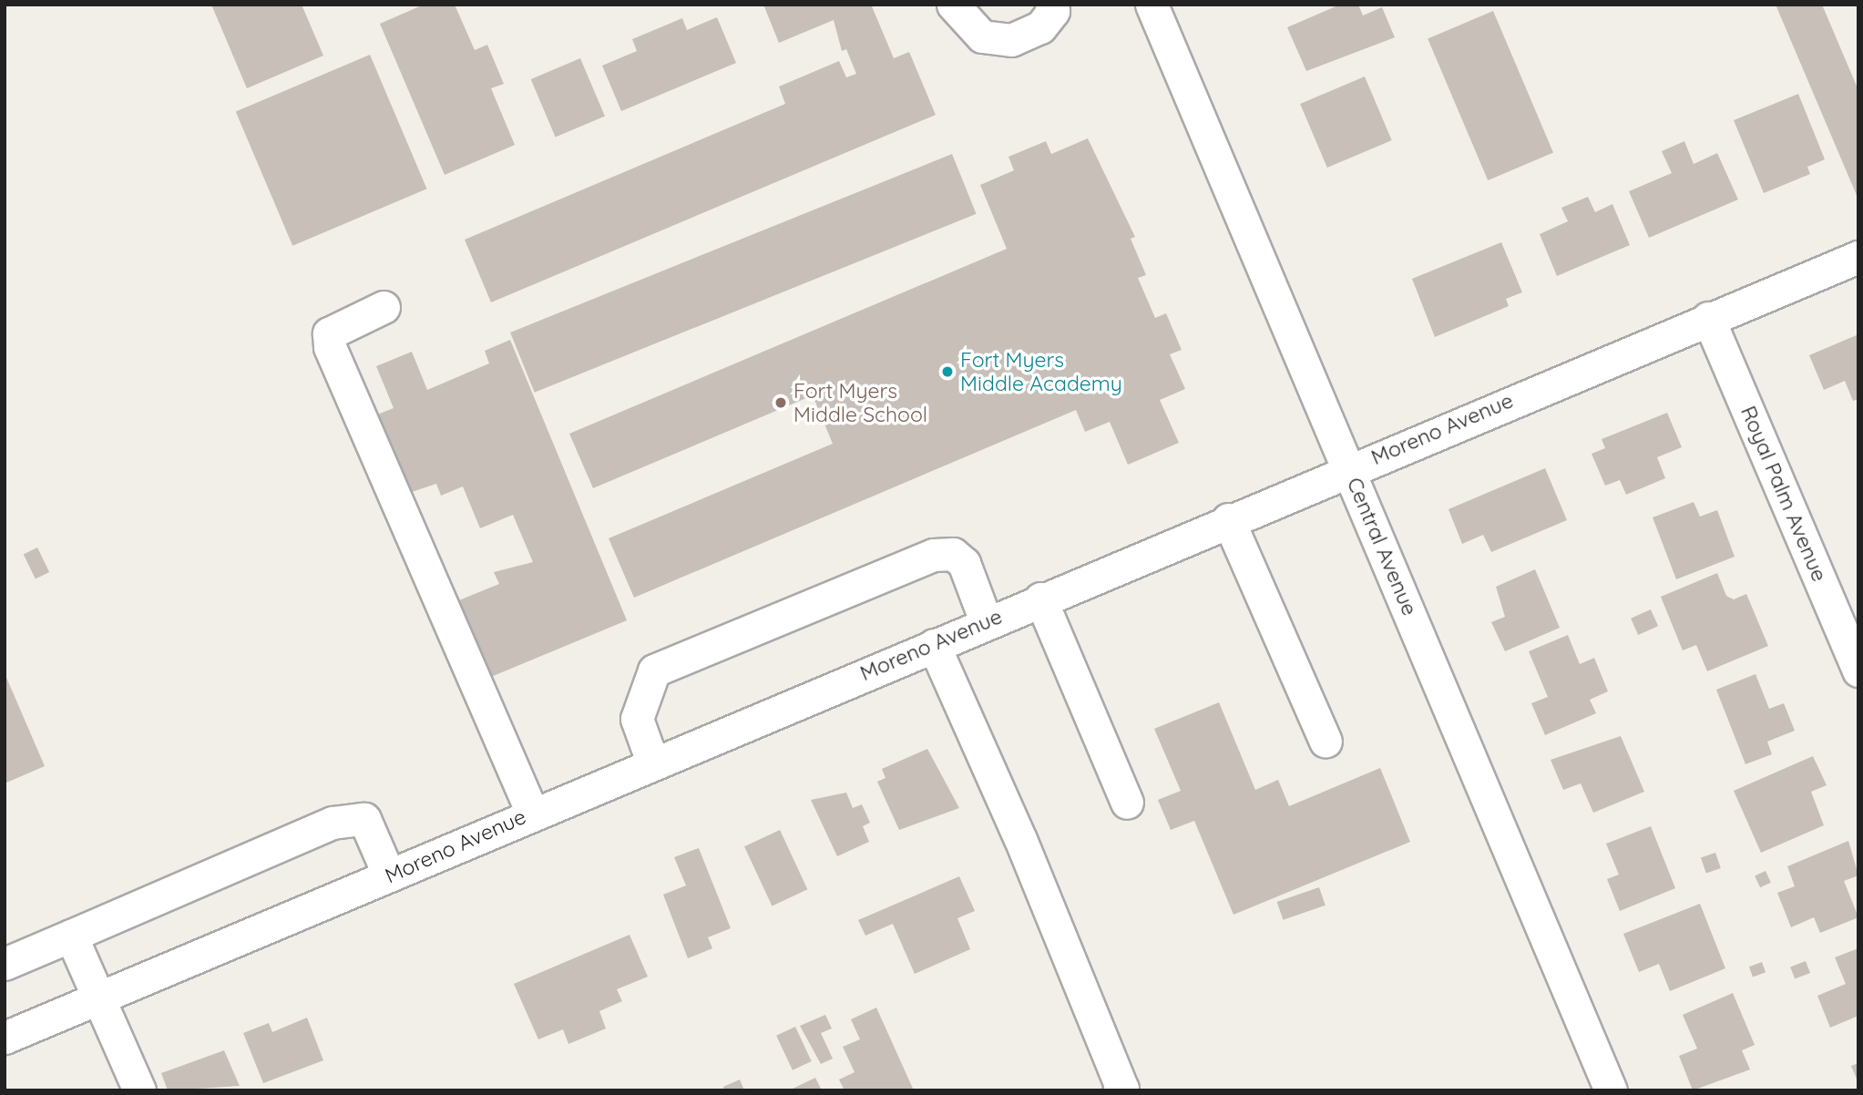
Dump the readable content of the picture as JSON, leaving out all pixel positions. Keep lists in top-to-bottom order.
{
  "streets": {
    "street": ["Moreno Avenue", "Royal Palm Avenue", "Central Avenue"]
  },
  "crossings": [
    ["Moreno Avenue", "Royal Palm Avenue"],
    ["Moreno Avenue", "Central Avenue"]
  ],
  "places": ["Fort Myers Middle Academy", "Fort Myers Middle School"]
}
